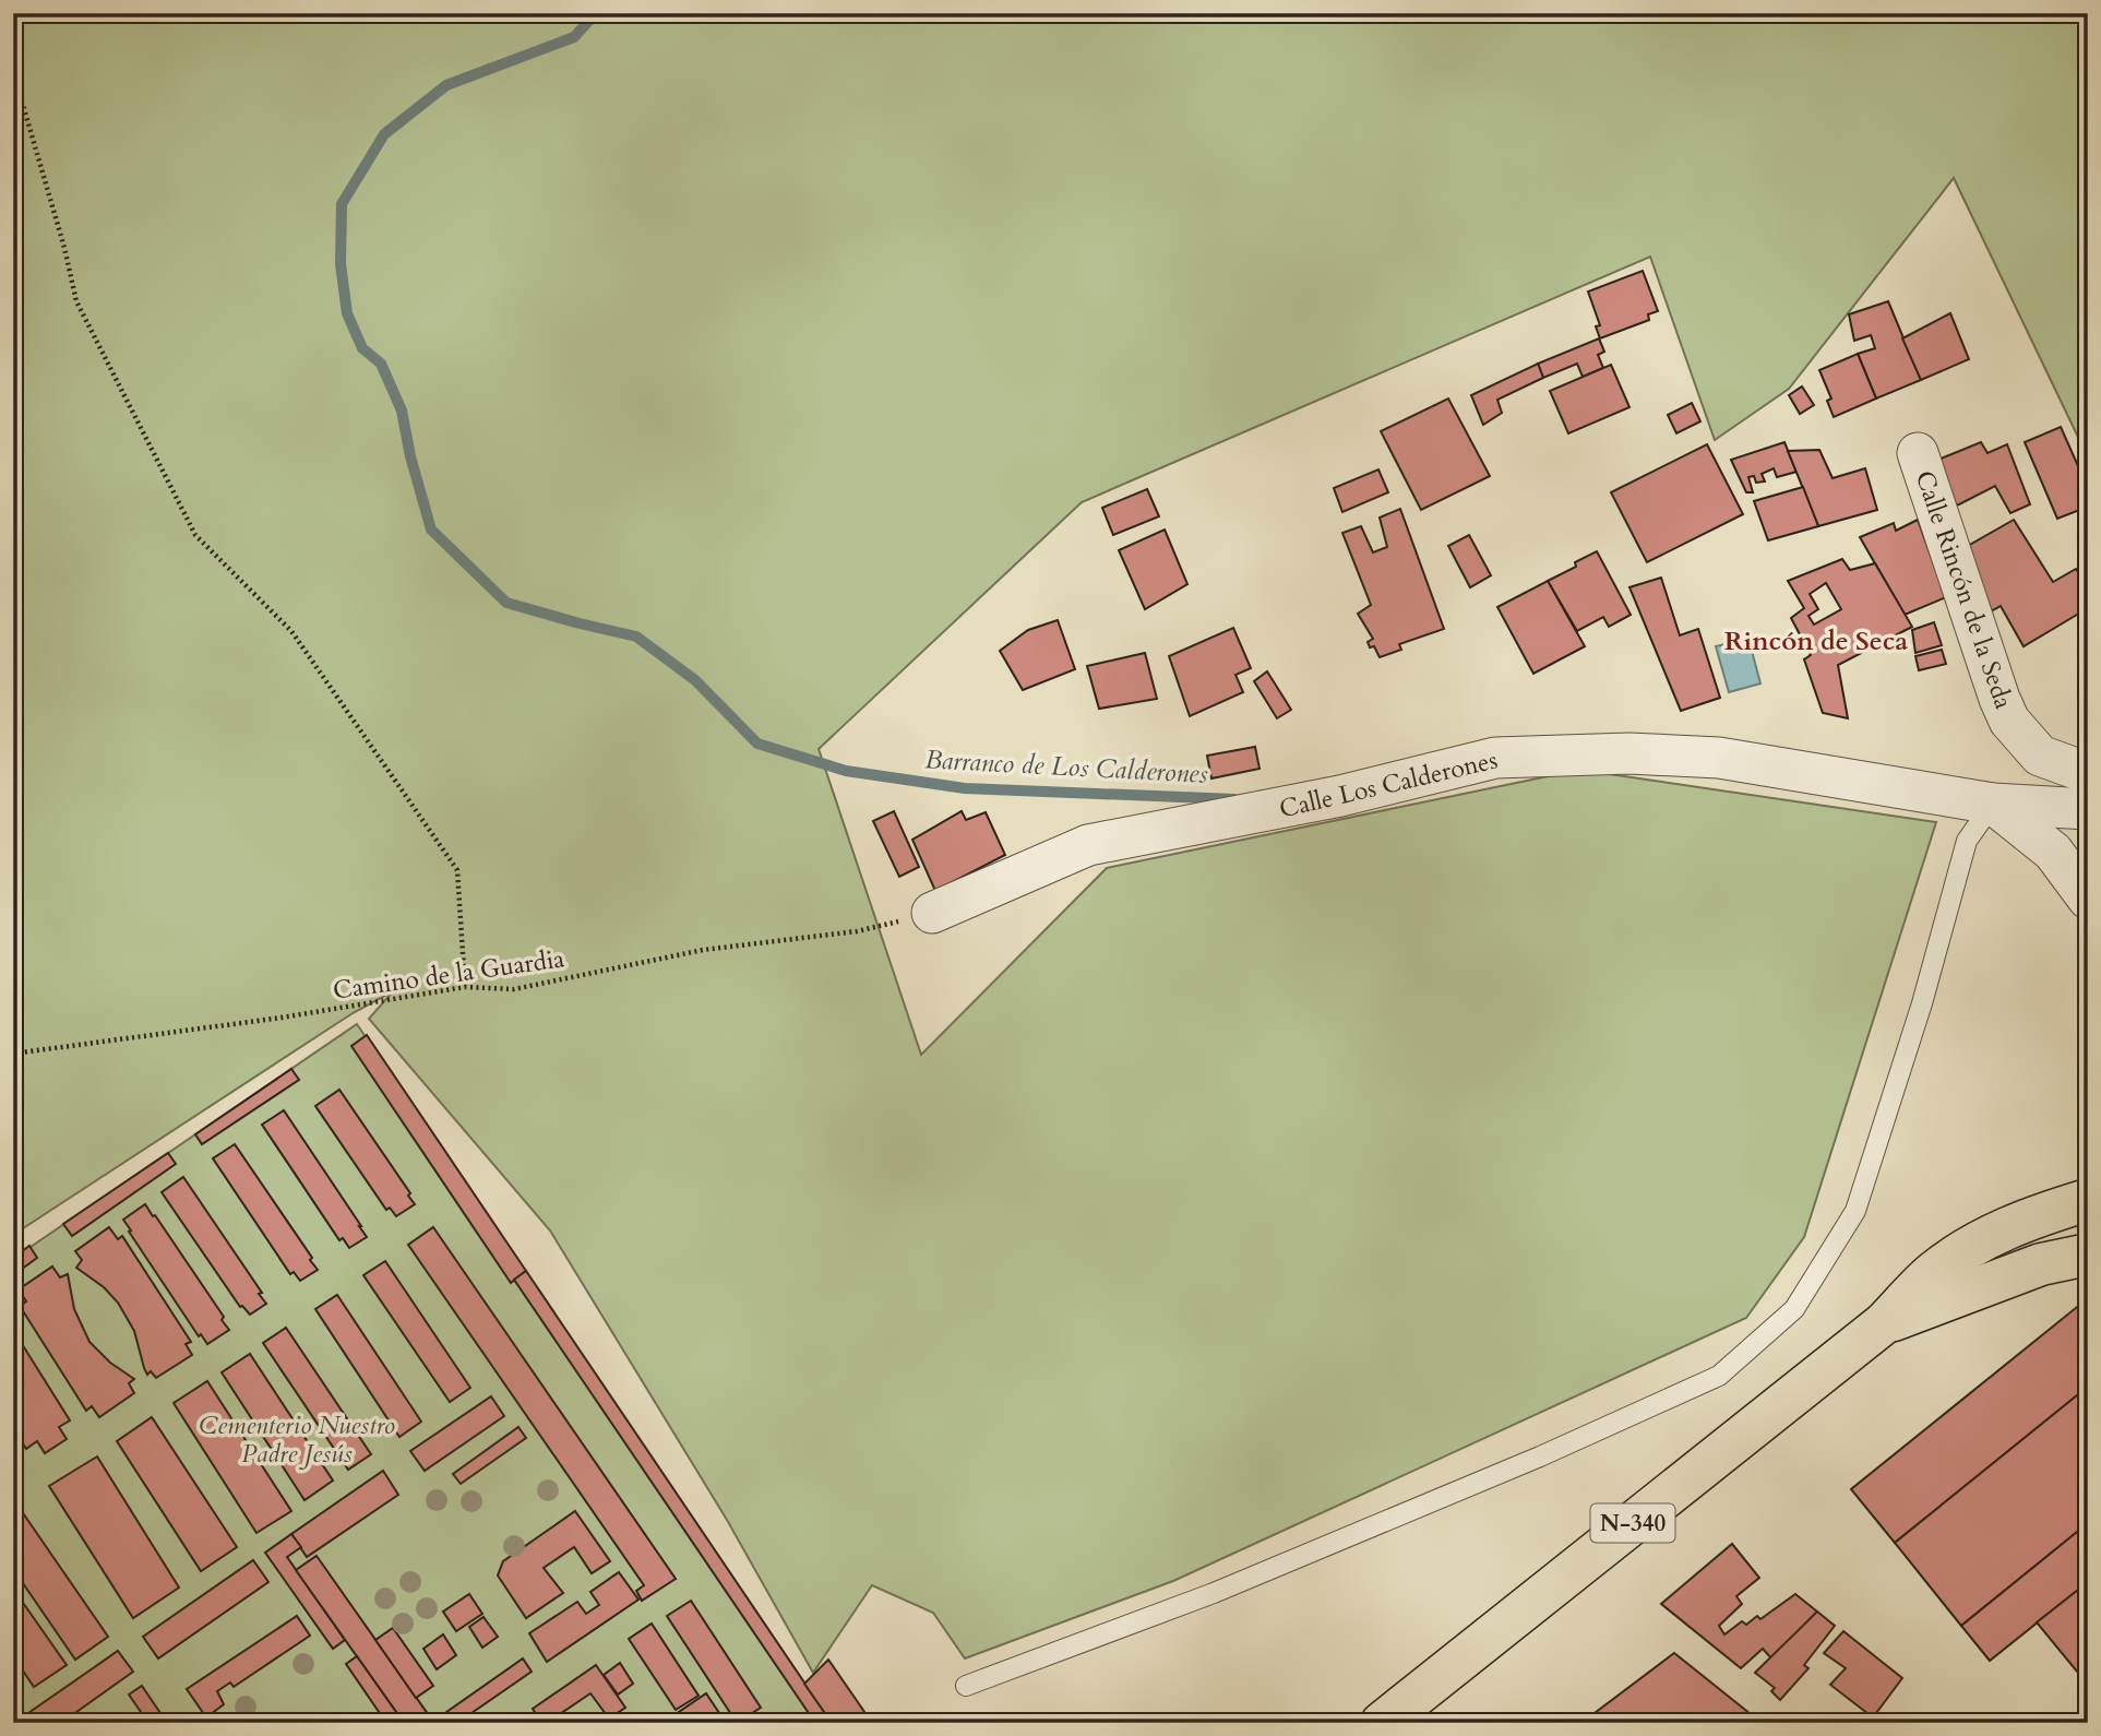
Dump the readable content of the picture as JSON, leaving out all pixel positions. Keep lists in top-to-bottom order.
{
  "streets": {
    "highway": ["N-340"],
    "street": ["Calle Rincón de la Seda", "Calle Los Calderones"],
    "path": ["Camino de la Guardia"]
  },
  "crossings": [
    ["Calle Los Calderones", "Camino de la Guardia"]
  ],
  "districts": ["Rincón de Seca"],
  "water": ["Barranco de Los Calderones"],
  "parks": ["Cementerio Nuestro Padre Jesús"]
}
